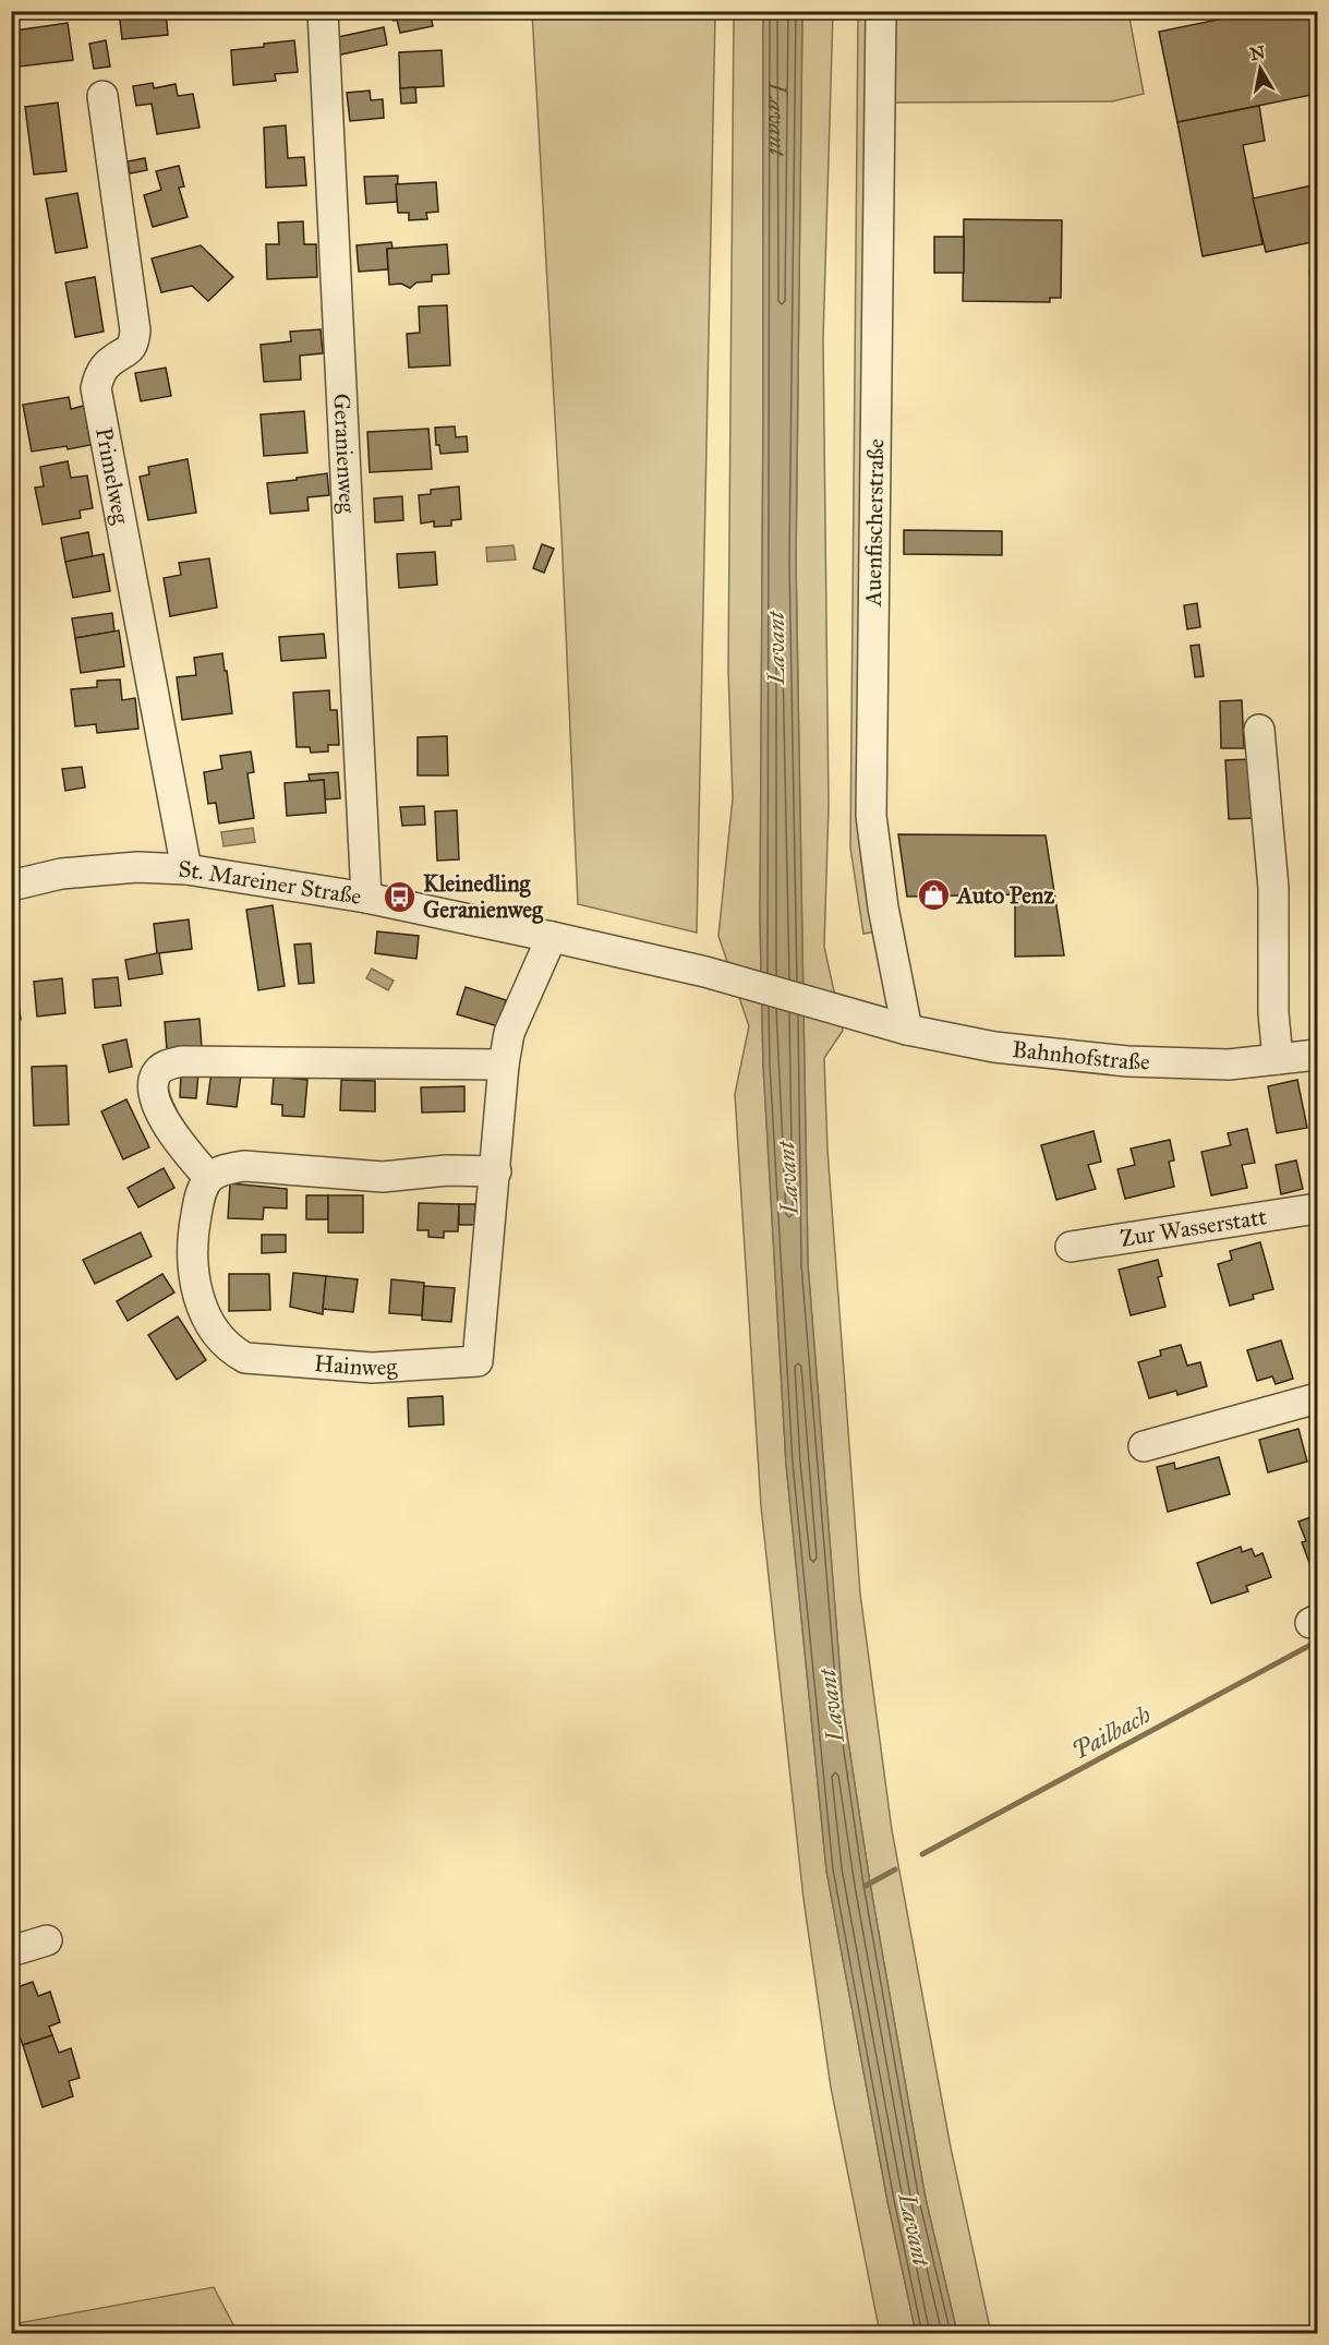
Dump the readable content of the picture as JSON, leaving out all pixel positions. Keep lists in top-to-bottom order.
{
  "streets": {
    "street": [
      "Geranienweg",
      "Primelweg",
      "Auenfischerstraße",
      "St. Mareiner Straße",
      "Bahnhofstraße",
      "Zur Wasserstatt",
      "Hainweg"
    ]
  },
  "crossings": [
    ["Geranienweg", "St. Mareiner Straße"],
    ["Primelweg", "St. Mareiner Straße"],
    ["Auenfischerstraße", "Bahnhofstraße"],
    ["St. Mareiner Straße", "Bahnhofstraße"],
    ["St. Mareiner Straße", "Hainweg"]
  ],
  "water": ["Lavant", "Pailbach"],
  "places": {
    "shop": ["Auto Penz"],
    "bus stop": ["Kleinedling Geranienweg"]
  },
  "north": "top"
}
